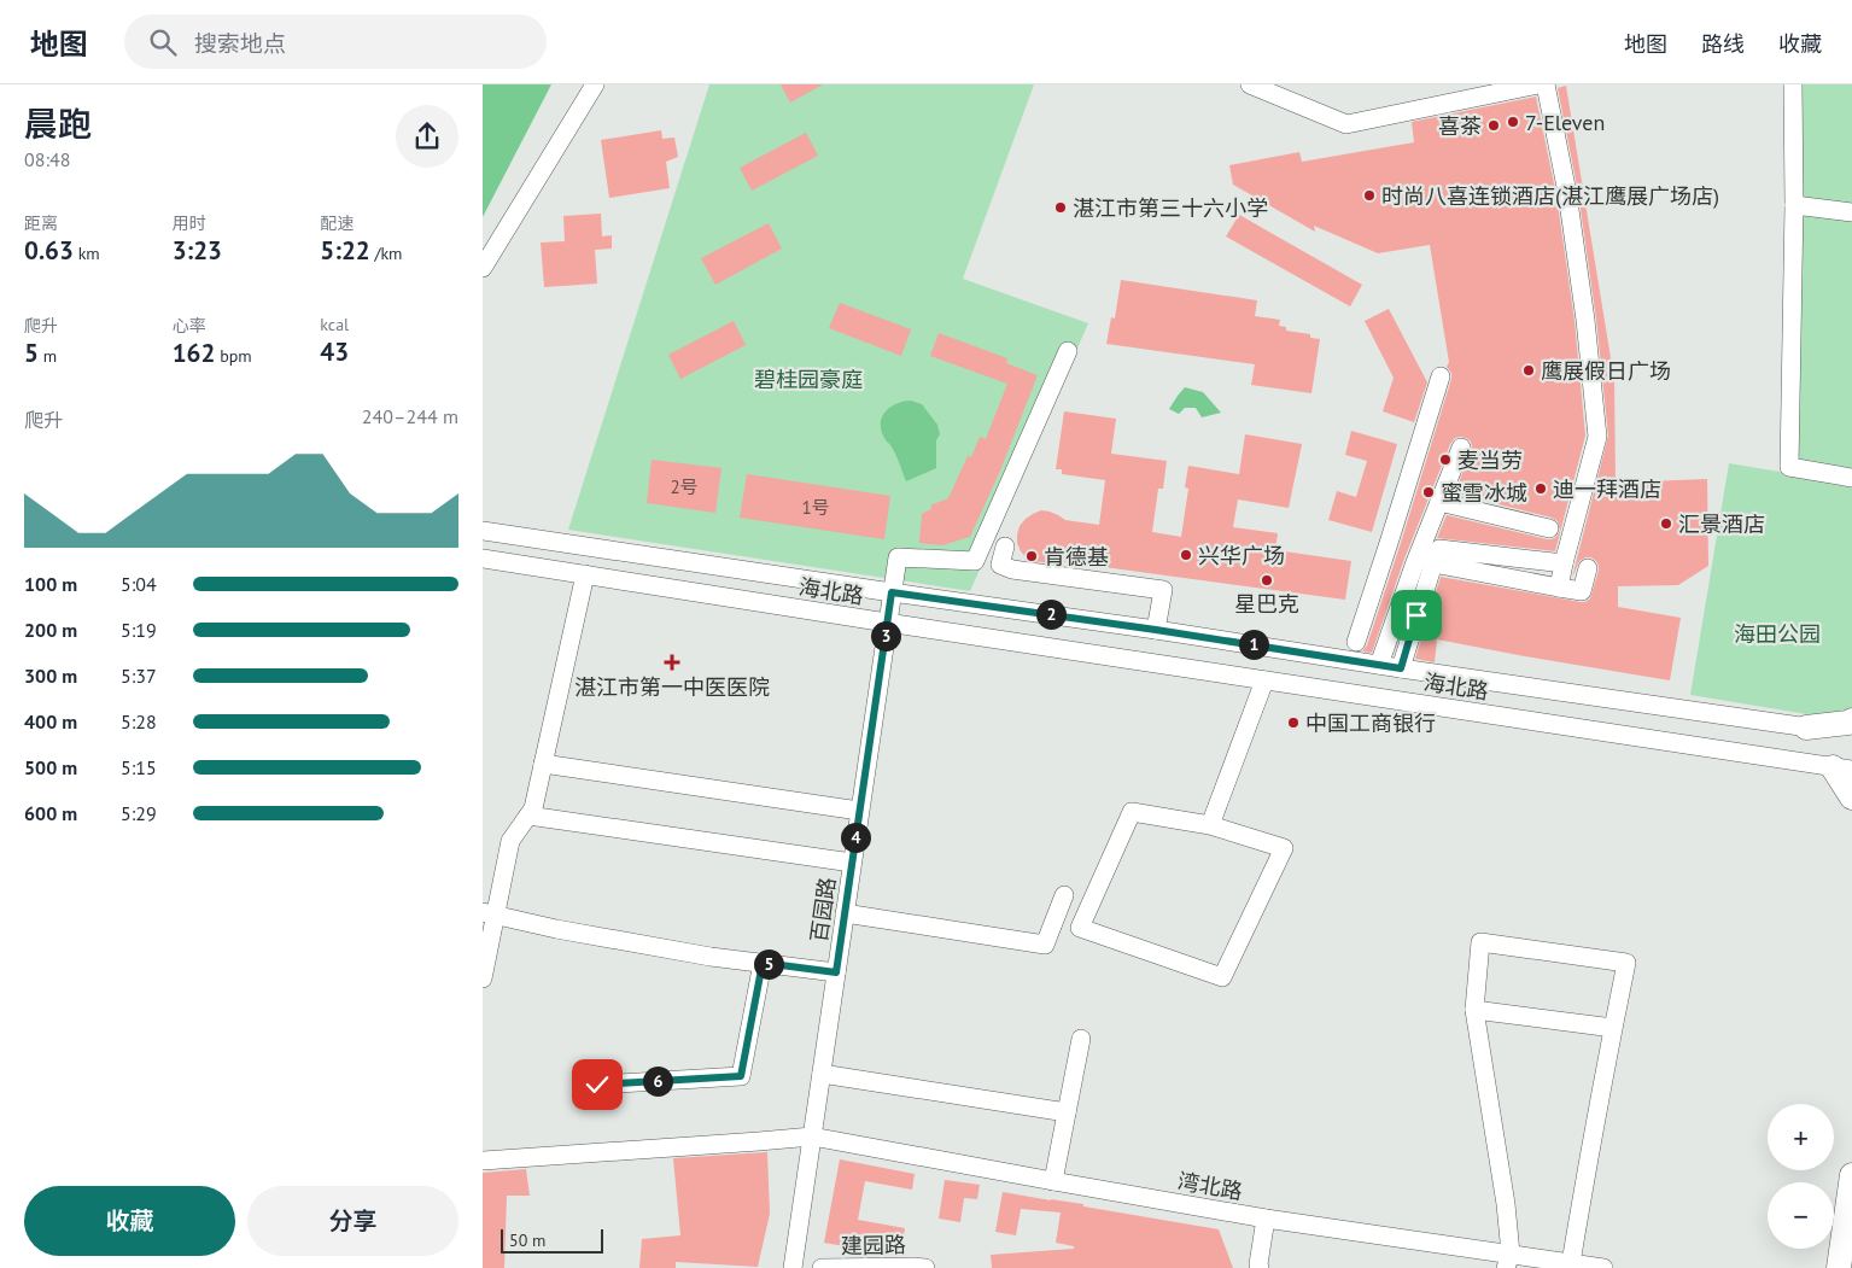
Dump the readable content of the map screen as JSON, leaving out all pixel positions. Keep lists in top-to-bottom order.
{
  "streets": {
    "street": [
      "海北路",
      "百园路",
      "湾北路",
      "建园路"
    ]
  },
  "crossings": [
    ["海北路", "百园路"],
    ["百园路", "湾北路"]
  ],
  "parks": ["碧桂园豪庭", "海田公园"],
  "places": {
    "other": [
      "7-Eleven",
      "喜茶",
      "时尚八喜连锁酒店(湛江鹰展广场店)",
      "湛江市第三十六小学",
      "鹰展假日广场",
      "麦当劳",
      "迪一拜酒店",
      "蜜雪冰城",
      "汇景酒店",
      "兴华广场",
      "肯德基",
      "星巴克",
      "中国工商银行"
    ],
    "health": ["湛江市第一中医医院"]
  },
  "house_numbers": ["2号", "1号"],
  "scale_bar": "50 m",
  "page": {
    "header": "地图",
    "search": "搜索地点",
    "nav": ["地图", "路线", "收藏"],
    "heading": ["晨跑", "08:48"],
    "stats": [
      ["距离", "0.63 km"],
      ["用时", "3:23"],
      ["配速", "5:22 /km"],
      ["爬升", "5 m"],
      ["心率", "162 bpm"],
      ["kcal", "43"]
    ],
    "chart": ["爬升", "240–244 m"],
    "list": [
      {
        "name": "100 m",
        "note": "5:04"
      },
      {
        "name": "200 m",
        "note": "5:19"
      },
      {
        "name": "300 m",
        "note": "5:37"
      },
      {
        "name": "400 m",
        "note": "5:28"
      },
      {
        "name": "500 m",
        "note": "5:15"
      },
      {
        "name": "600 m",
        "note": "5:29"
      }
    ],
    "pins": [
      "2",
      "3",
      "1",
      "4",
      "5",
      "6"
    ],
    "map_buttons": ["+", "−"],
    "buttons": ["收藏", "分享"],
    "scale": "50 m"
  }
}
